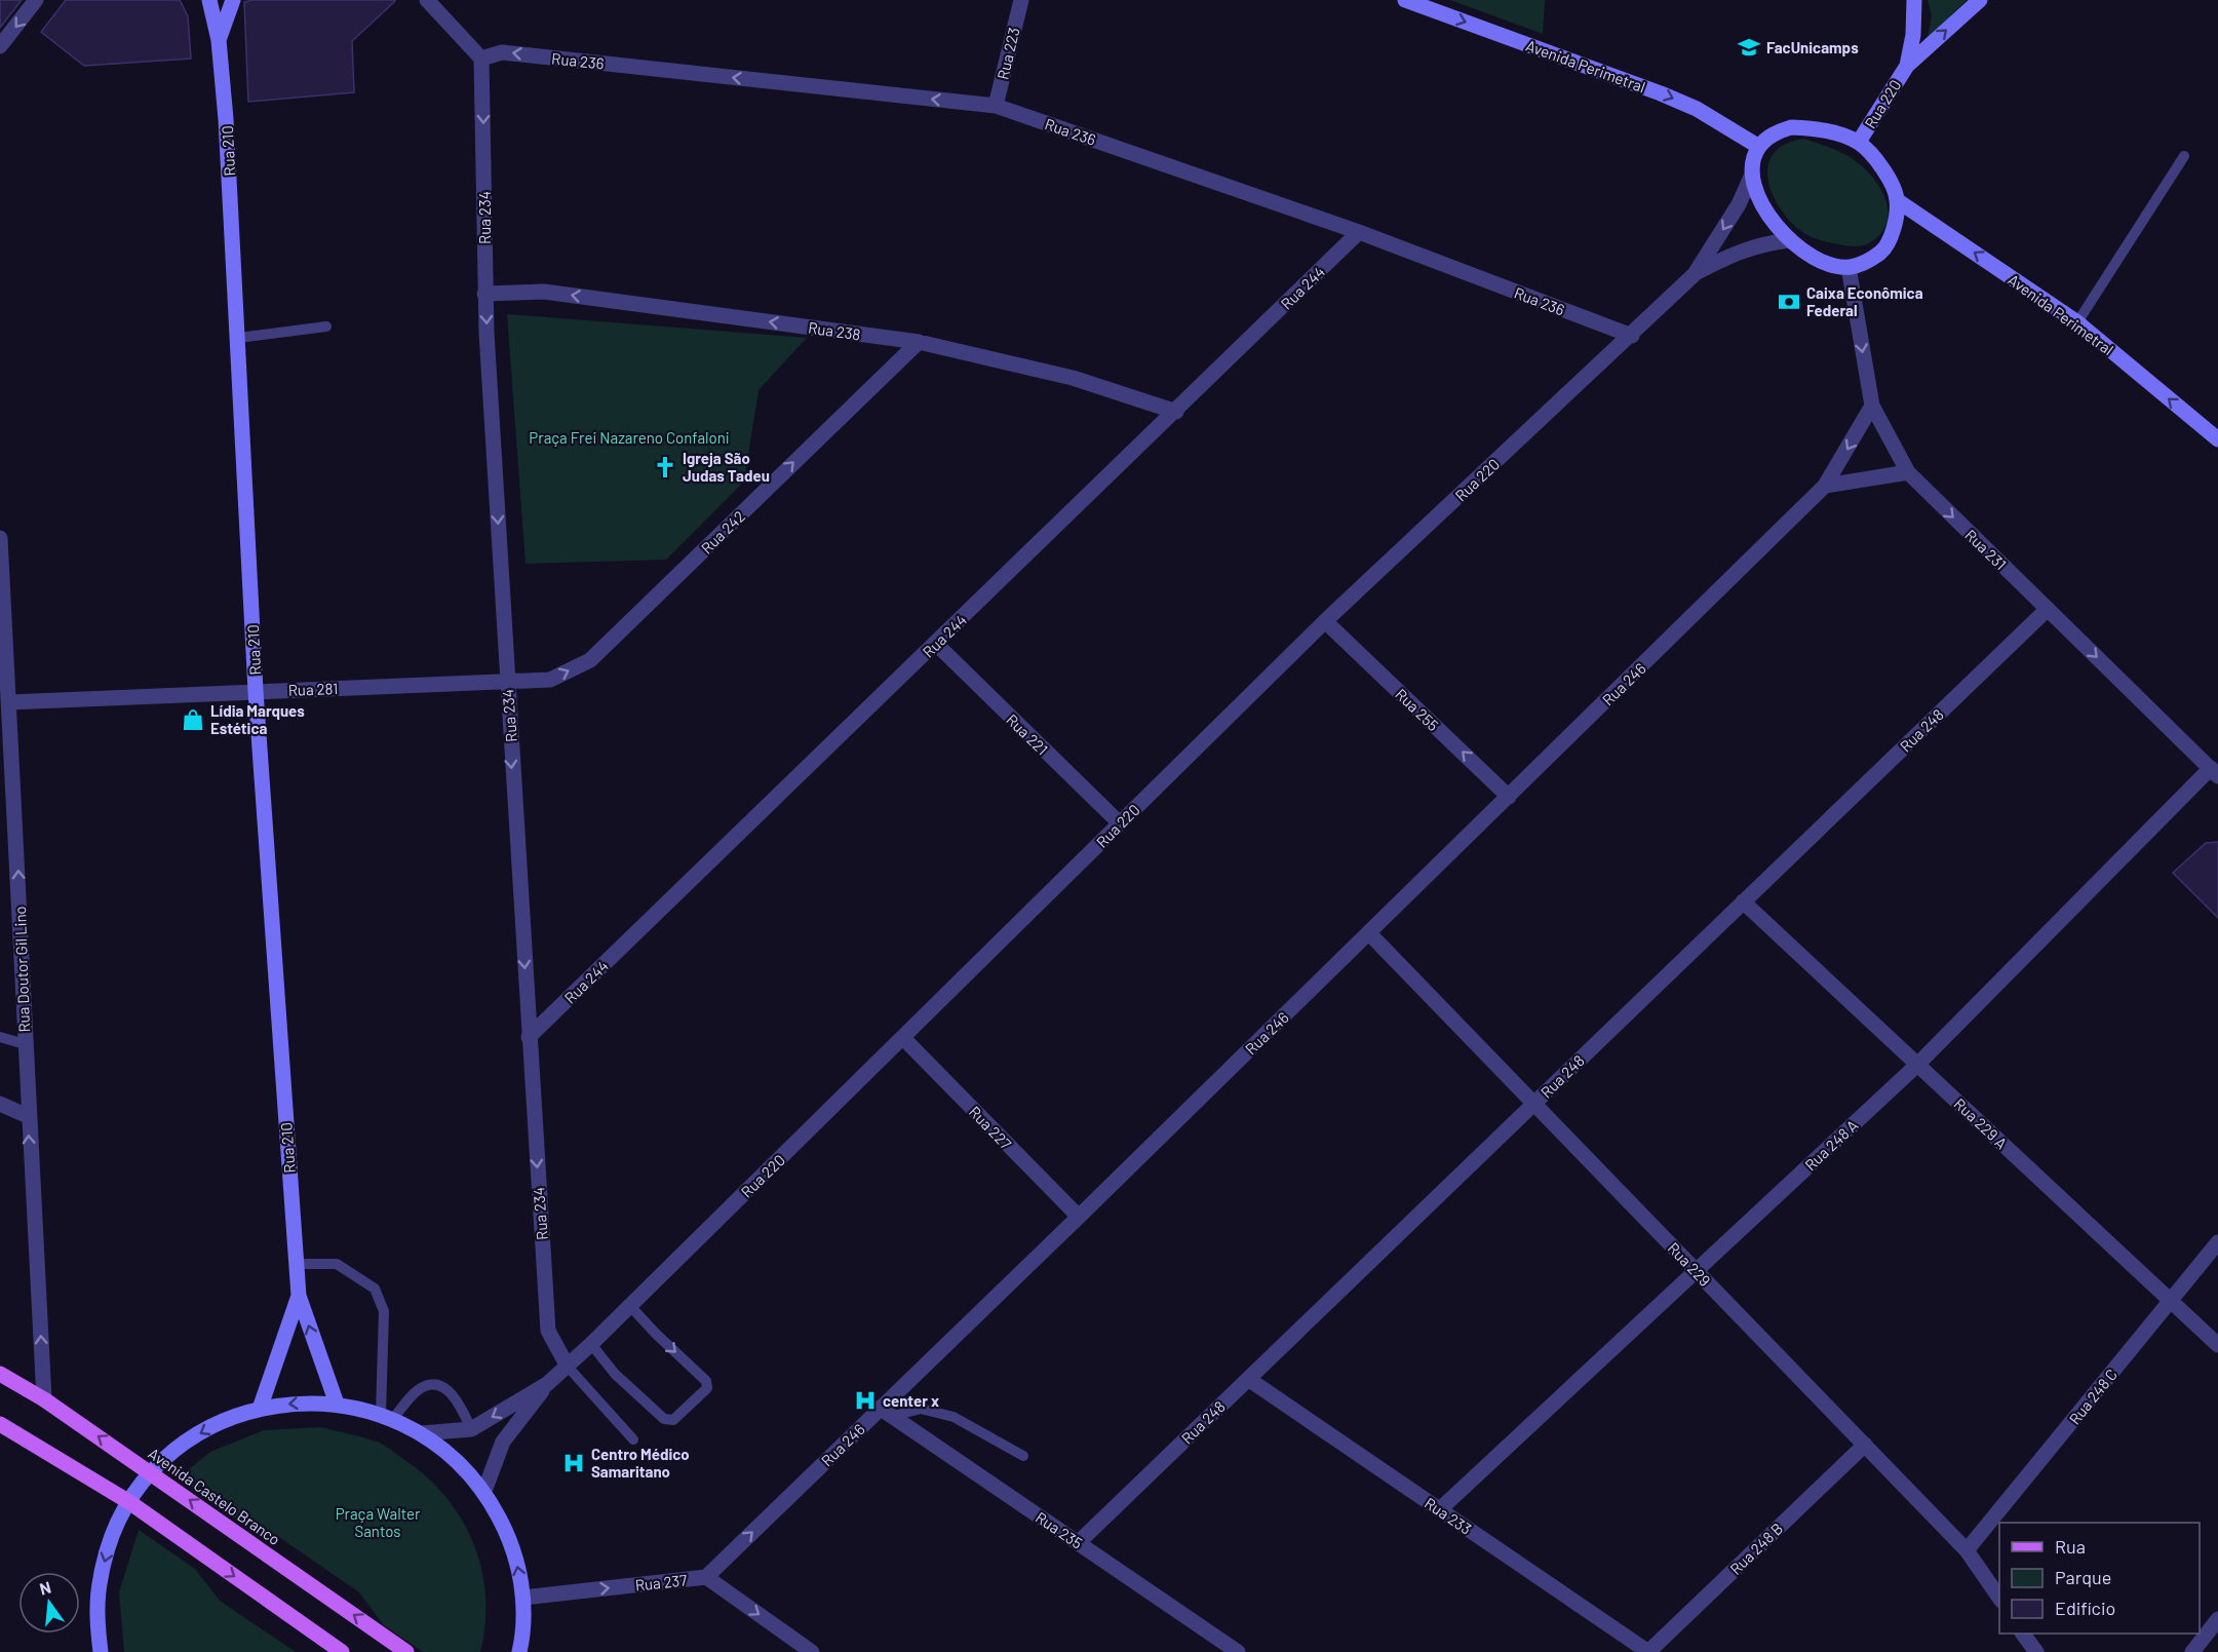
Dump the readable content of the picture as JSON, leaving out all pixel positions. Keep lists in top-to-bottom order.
{
  "streets": {
    "main road": ["Avenida Castelo Branco"],
    "street": [
      "Rua 223",
      "Rua 236",
      "Avenida Perimetral",
      "Rua 220",
      "Rua 210",
      "Rua 234",
      "Rua 244",
      "Rua 238",
      "Rua 242",
      "Rua 231",
      "Rua 246",
      "Rua 281",
      "Rua 255",
      "Rua 248",
      "Rua 221",
      "Rua Doutor Gil Lino",
      "Rua 229 A",
      "Rua 227",
      "Rua 248 A",
      "Rua 229",
      "Rua 248 C",
      "Rua 233",
      "Rua 235",
      "Rua 248 B",
      "Rua 237"
    ]
  },
  "crossings": [
    ["Rua 223", "Rua 236"],
    ["Rua 236", "Rua 220"],
    ["Rua 236", "Rua 234"],
    ["Rua 236", "Rua 244"],
    ["Avenida Perimetral", "Rua 220"],
    ["Avenida Perimetral", "Rua 231"],
    ["Rua 220", "Rua 234"],
    ["Rua 220", "Rua 231"],
    ["Rua 220", "Rua 255"],
    ["Rua 220", "Rua 221"],
    ["Rua 220", "Rua 227"],
    ["Rua 210", "Rua 281"],
    ["Rua 234", "Rua 244"],
    ["Rua 234", "Rua 238"],
    ["Rua 234", "Rua 242"],
    ["Rua 234", "Rua 281"],
    ["Rua 244", "Rua 238"],
    ["Rua 244", "Rua 221"],
    ["Rua 238", "Rua 242"],
    ["Rua 242", "Rua 281"],
    ["Rua 231", "Rua 246"],
    ["Rua 231", "Rua 248"],
    ["Rua 231", "Rua 248 A"],
    ["Rua 246", "Rua 255"],
    ["Rua 246", "Rua 227"],
    ["Rua 246", "Rua 229"],
    ["Rua 246", "Rua 235"],
    ["Rua 246", "Rua 237"],
    ["Rua 281", "Rua Doutor Gil Lino"],
    ["Rua 248", "Rua 229 A"],
    ["Rua 248", "Rua 229"],
    ["Rua 248", "Rua 233"],
    ["Rua 248", "Rua 235"],
    ["Rua Doutor Gil Lino", "Avenida Castelo Branco"],
    ["Rua 229 A", "Rua 248 A"],
    ["Rua 229 A", "Rua 248 C"],
    ["Rua 248 A", "Rua 229"],
    ["Rua 248 A", "Rua 233"],
    ["Rua 229", "Rua 248 C"],
    ["Rua 229", "Rua 248 B"],
    ["Rua 233", "Rua 248 B"]
  ],
  "one_way": [
    "Rua 236",
    "Rua 234",
    "Rua 238",
    "Rua 242",
    "Rua 231",
    "Rua 255",
    "Rua Doutor Gil Lino",
    "Rua 237"
  ],
  "parks": ["Praça Frei Nazareno Confaloni", "Praça Walter Santos"],
  "places": {
    "school or university": ["FacUnicamps"],
    "bank": ["Caixa Econômica Federal"],
    "church": ["Igreja São Judas Tadeu"],
    "shop": ["Lídia Marques Estética"],
    "hospital": ["center x", "Centro Médico Samaritano"]
  },
  "legend": ["Rua", "Parque", "Edifício"],
  "north": "top"
}
